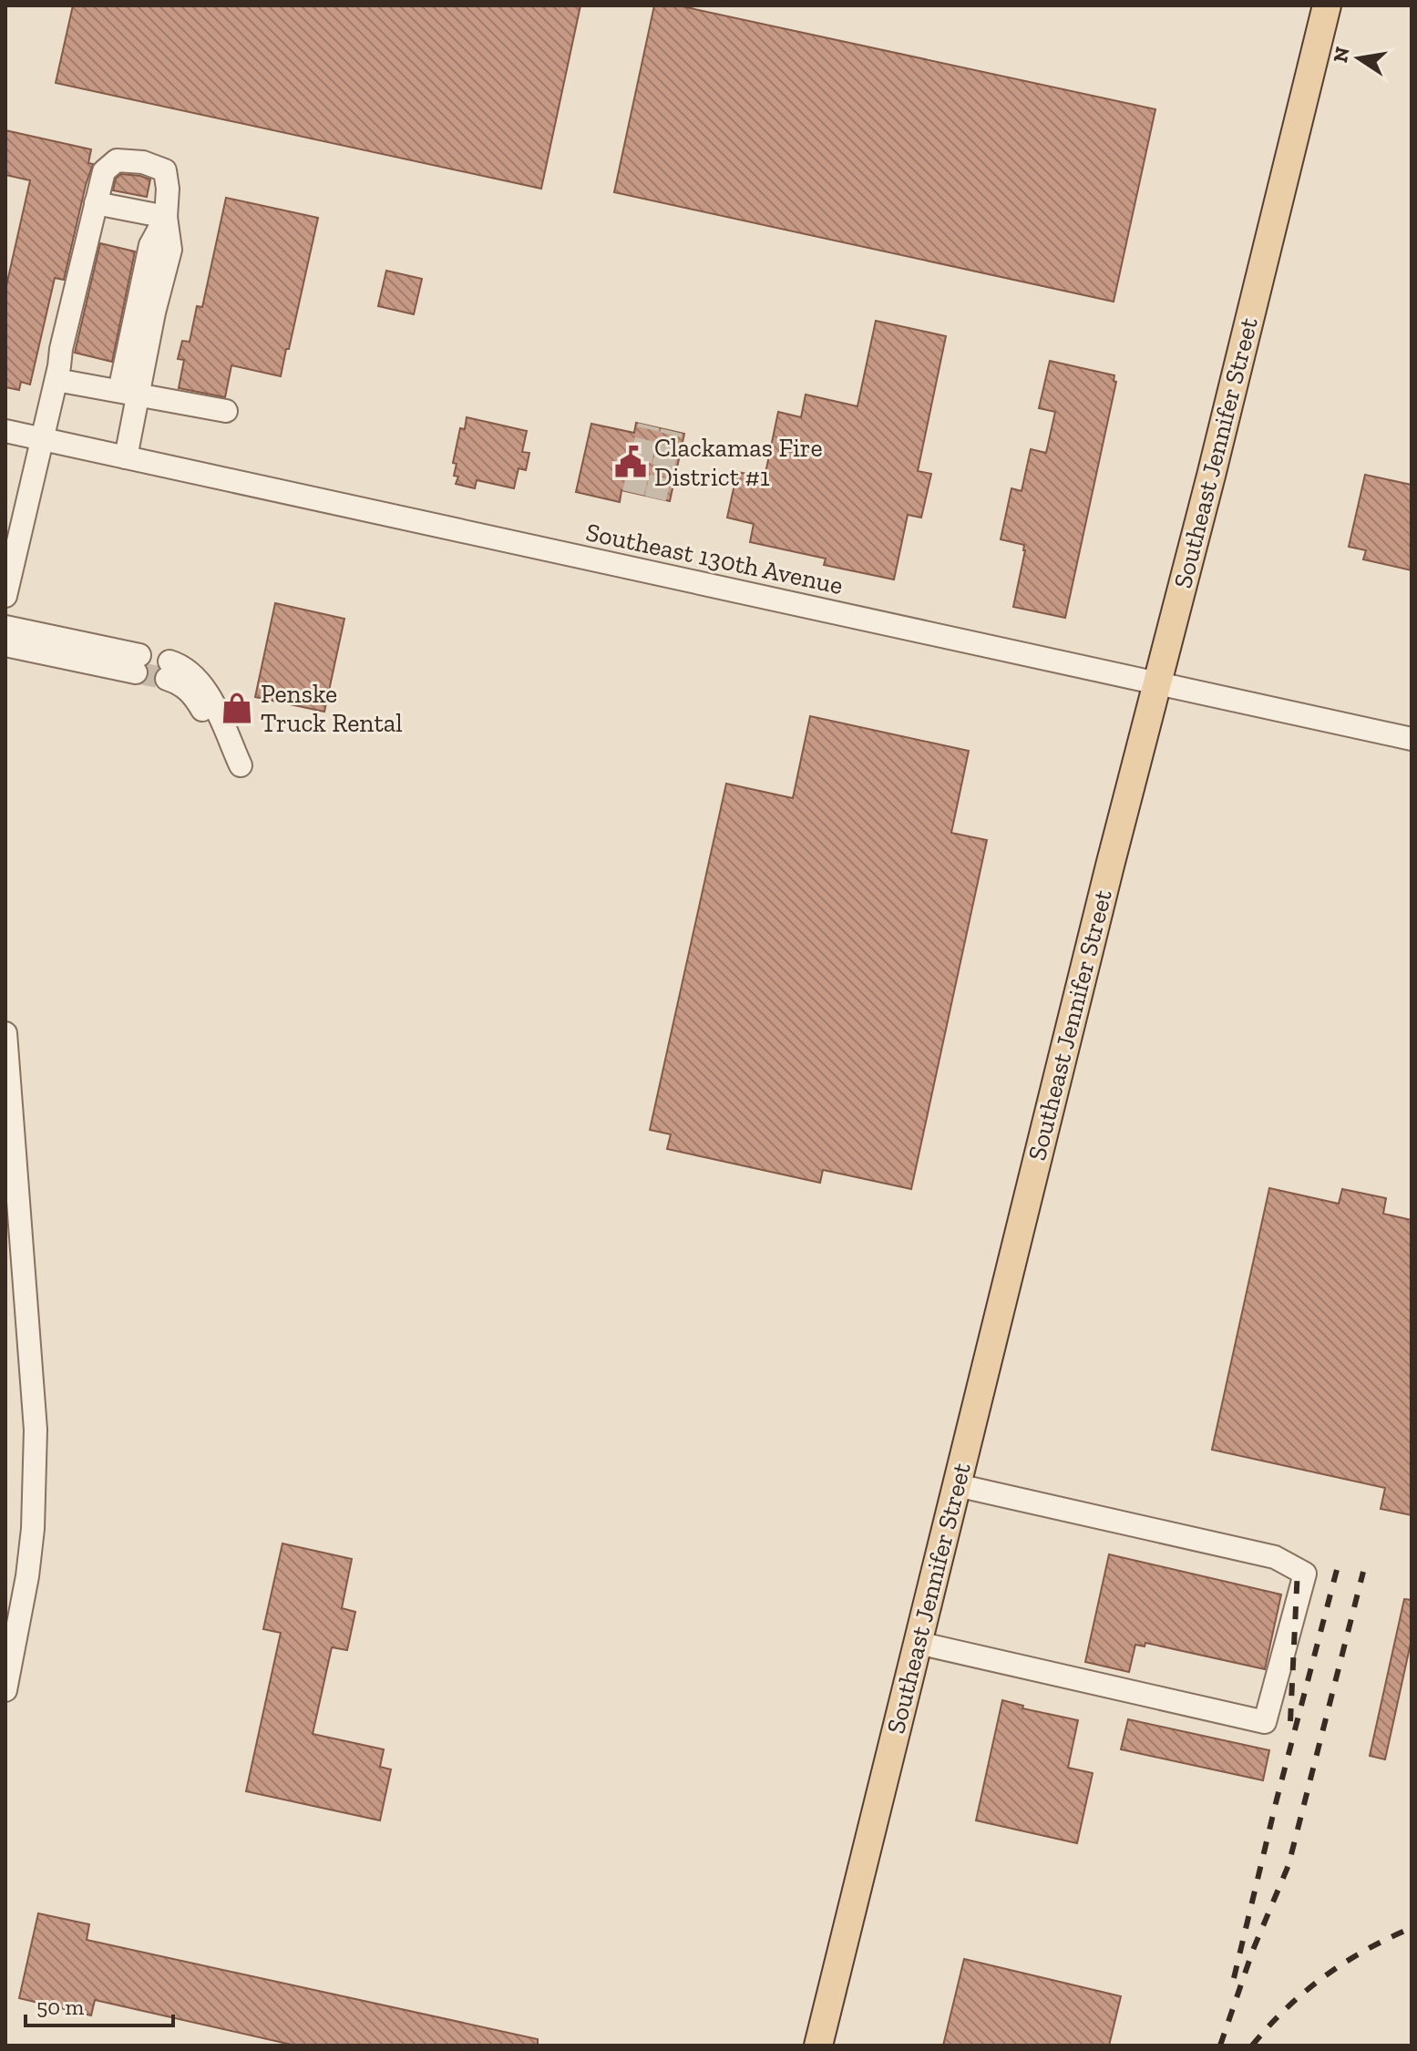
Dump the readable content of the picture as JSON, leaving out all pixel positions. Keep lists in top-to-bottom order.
{
  "streets": {
    "main road": ["Southeast Jennifer Street"],
    "street": ["Southeast 130th Avenue"]
  },
  "crossings": [
    ["Southeast Jennifer Street", "Southeast 130th Avenue"]
  ],
  "places": {
    "public building": ["Clackamas Fire District #1"],
    "shop": ["Penske Truck Rental"]
  },
  "scale_bar": "50 m",
  "north": "left"
}
